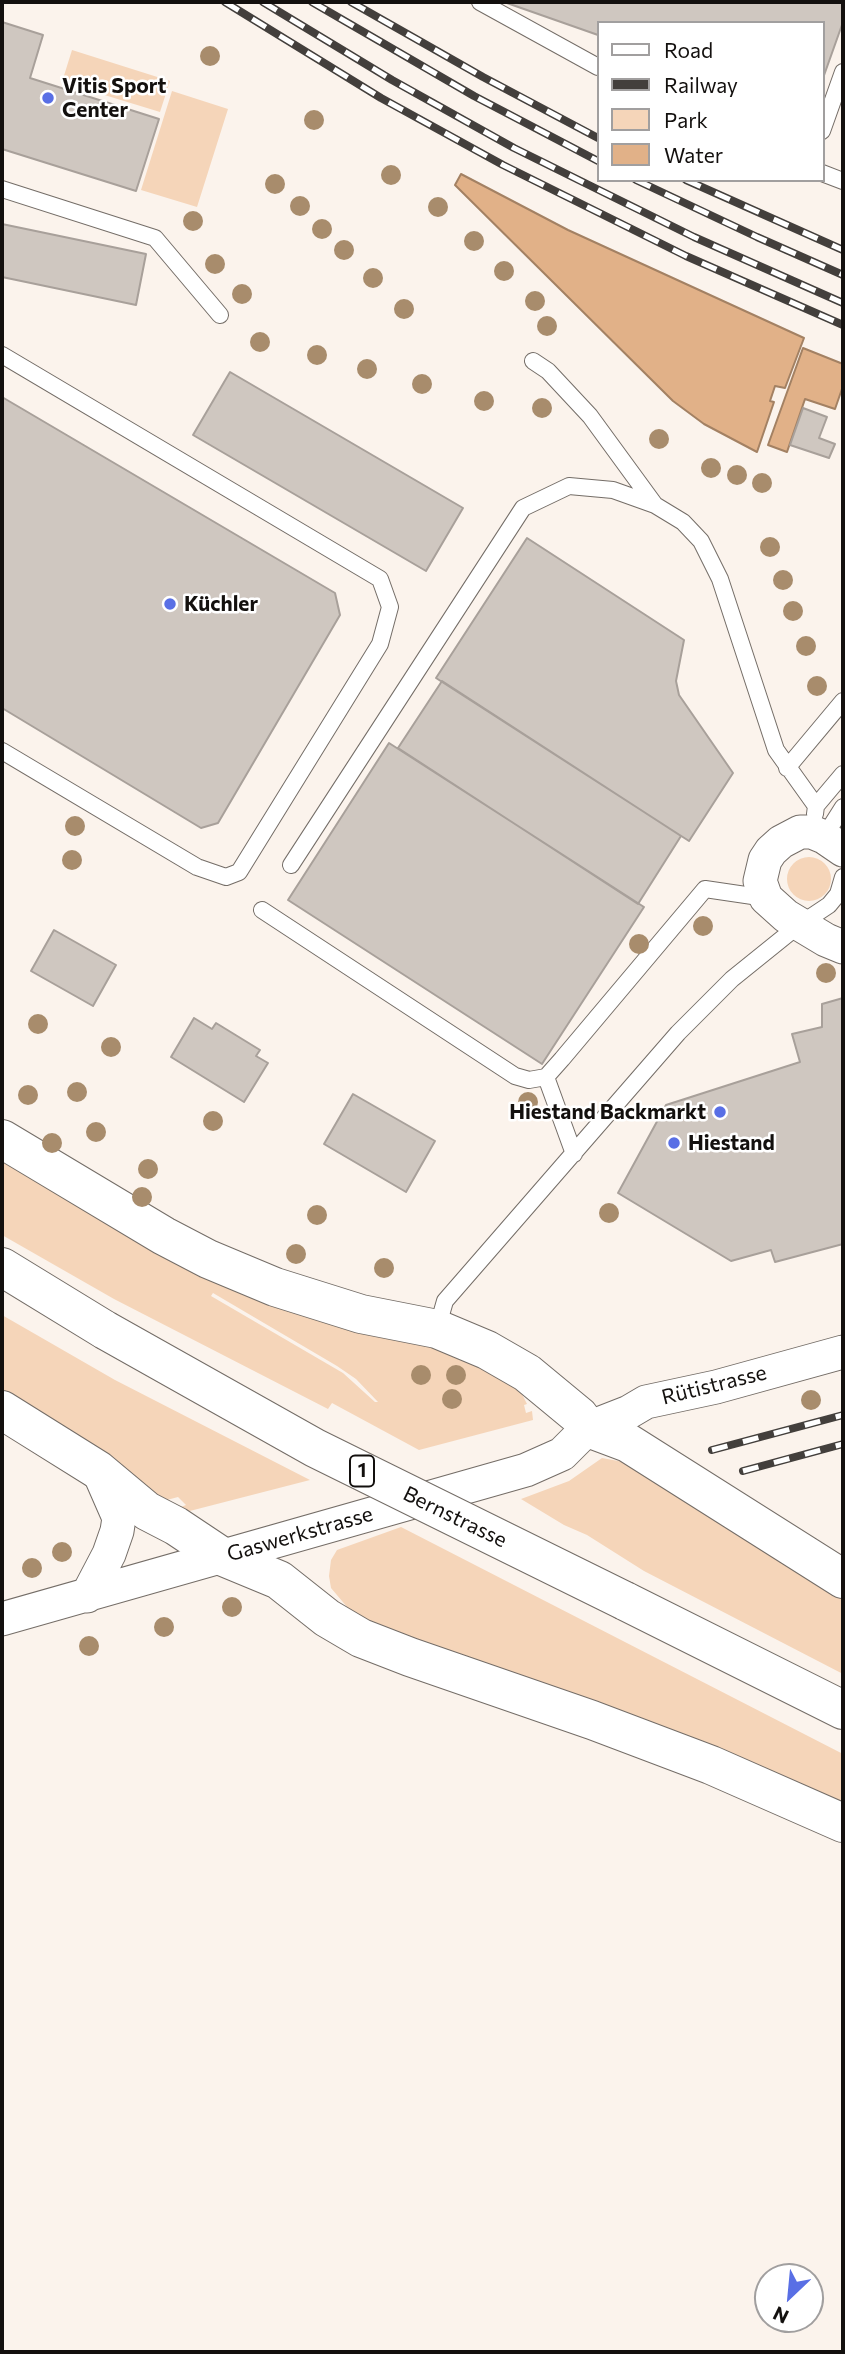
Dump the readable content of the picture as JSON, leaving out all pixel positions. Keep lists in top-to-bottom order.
{
  "streets": {
    "street": [
      "Rütistrasse",
      "1",
      "Bernstrasse",
      "Gaswerkstrasse"
    ]
  },
  "crossings": [
    ["Rütistrasse", "Gaswerkstrasse"]
  ],
  "places": [
    "Vitis Sport Center",
    "Küchler",
    "Hiestand Backmarkt",
    "Hiestand"
  ],
  "legend": [
    "Road",
    "Railway",
    "Park",
    "Water"
  ],
  "north": "bottom left"
}
